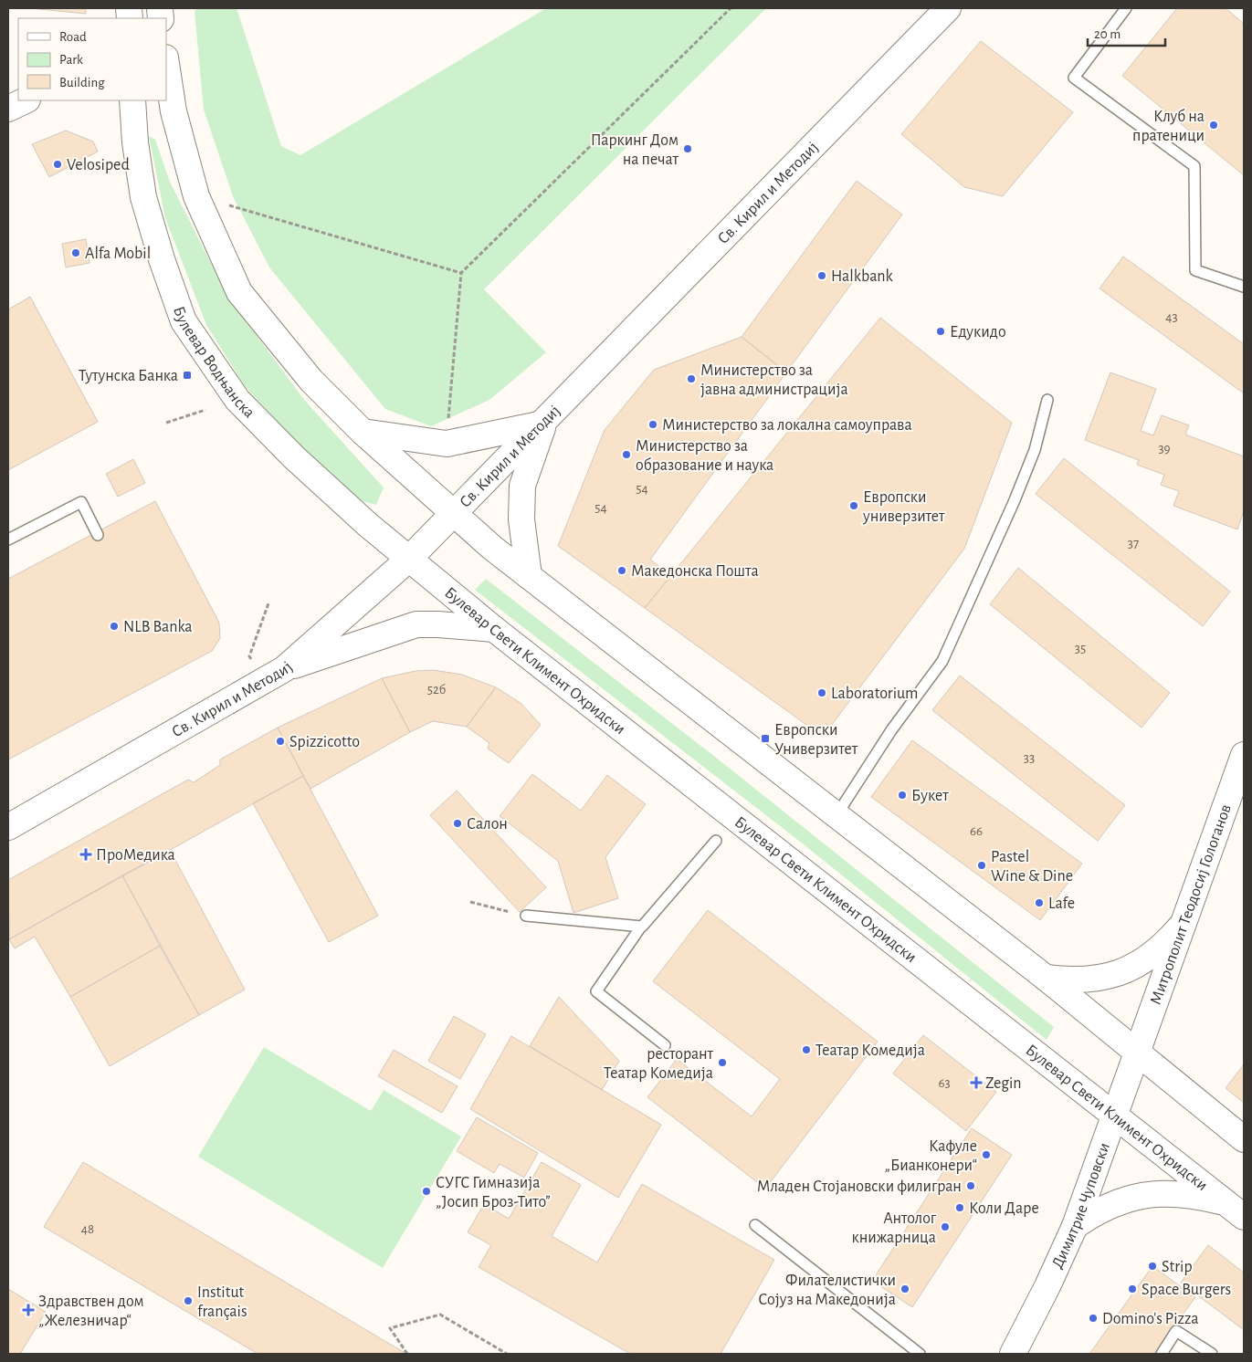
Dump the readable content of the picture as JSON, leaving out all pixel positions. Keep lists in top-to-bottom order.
{
  "streets": {
    "street": [
      "Св. Кирил и Методиј",
      "Булевар Водњанска",
      "Булевар Свети Климент Охридски",
      "Митрополит Теодосиј Гологанов",
      "Димитрие Чуповски"
    ]
  },
  "crossings": [
    ["Св. Кирил и Методиј", "Булевар Водњанска"],
    ["Св. Кирил и Методиј", "Булевар Свети Климент Охридски"],
    ["Булевар Водњанска", "Булевар Свети Климент Охридски"],
    ["Булевар Свети Климент Охридски", "Димитрие Чуповски"],
    ["Митрополит Теодосиј Гологанов", "Димитрие Чуповски"]
  ],
  "places": {
    "other": [
      "Клуб на пратеници",
      "Паркинг Дом на печат",
      "Velosiped",
      "Alfa Mobil",
      "Halkbank",
      "Едукидо",
      "Министерство за јавна администрација",
      "Министерство за локална самоуправа",
      "Министерство за образование и наука",
      "Европски универзитет",
      "Македонска Пошта",
      "NLB Banka",
      "Laboratorium",
      "Spizzicotto",
      "Букет",
      "Салон",
      "Pastel Wine & Dine",
      "Lafe",
      "Театар Комедија",
      "ресторант Театар Комедија",
      "Кафуле „Бианконери“",
      "Младен Стојановски филигран",
      "СУГС Гимназија „Јосип Броз-Тито”",
      "Коли Даре",
      "Антолог книжарница",
      "Strip",
      "Филателистички Сојуз на Македонија",
      "Space Burgers",
      "Institut français",
      "Domino's Pizza"
    ],
    "transit": ["Тутунска Банка", "Европски Универзитет"],
    "health": ["ПроМедика", "Zegin", "Здравствен дом „Железничар“"]
  },
  "house_numbers": [
    "43",
    "39",
    "54",
    "54",
    "37",
    "35",
    "52б",
    "33",
    "66",
    "63",
    "48"
  ],
  "legend": ["Road", "Park", "Building"],
  "scale_bar": "20 m"
}
